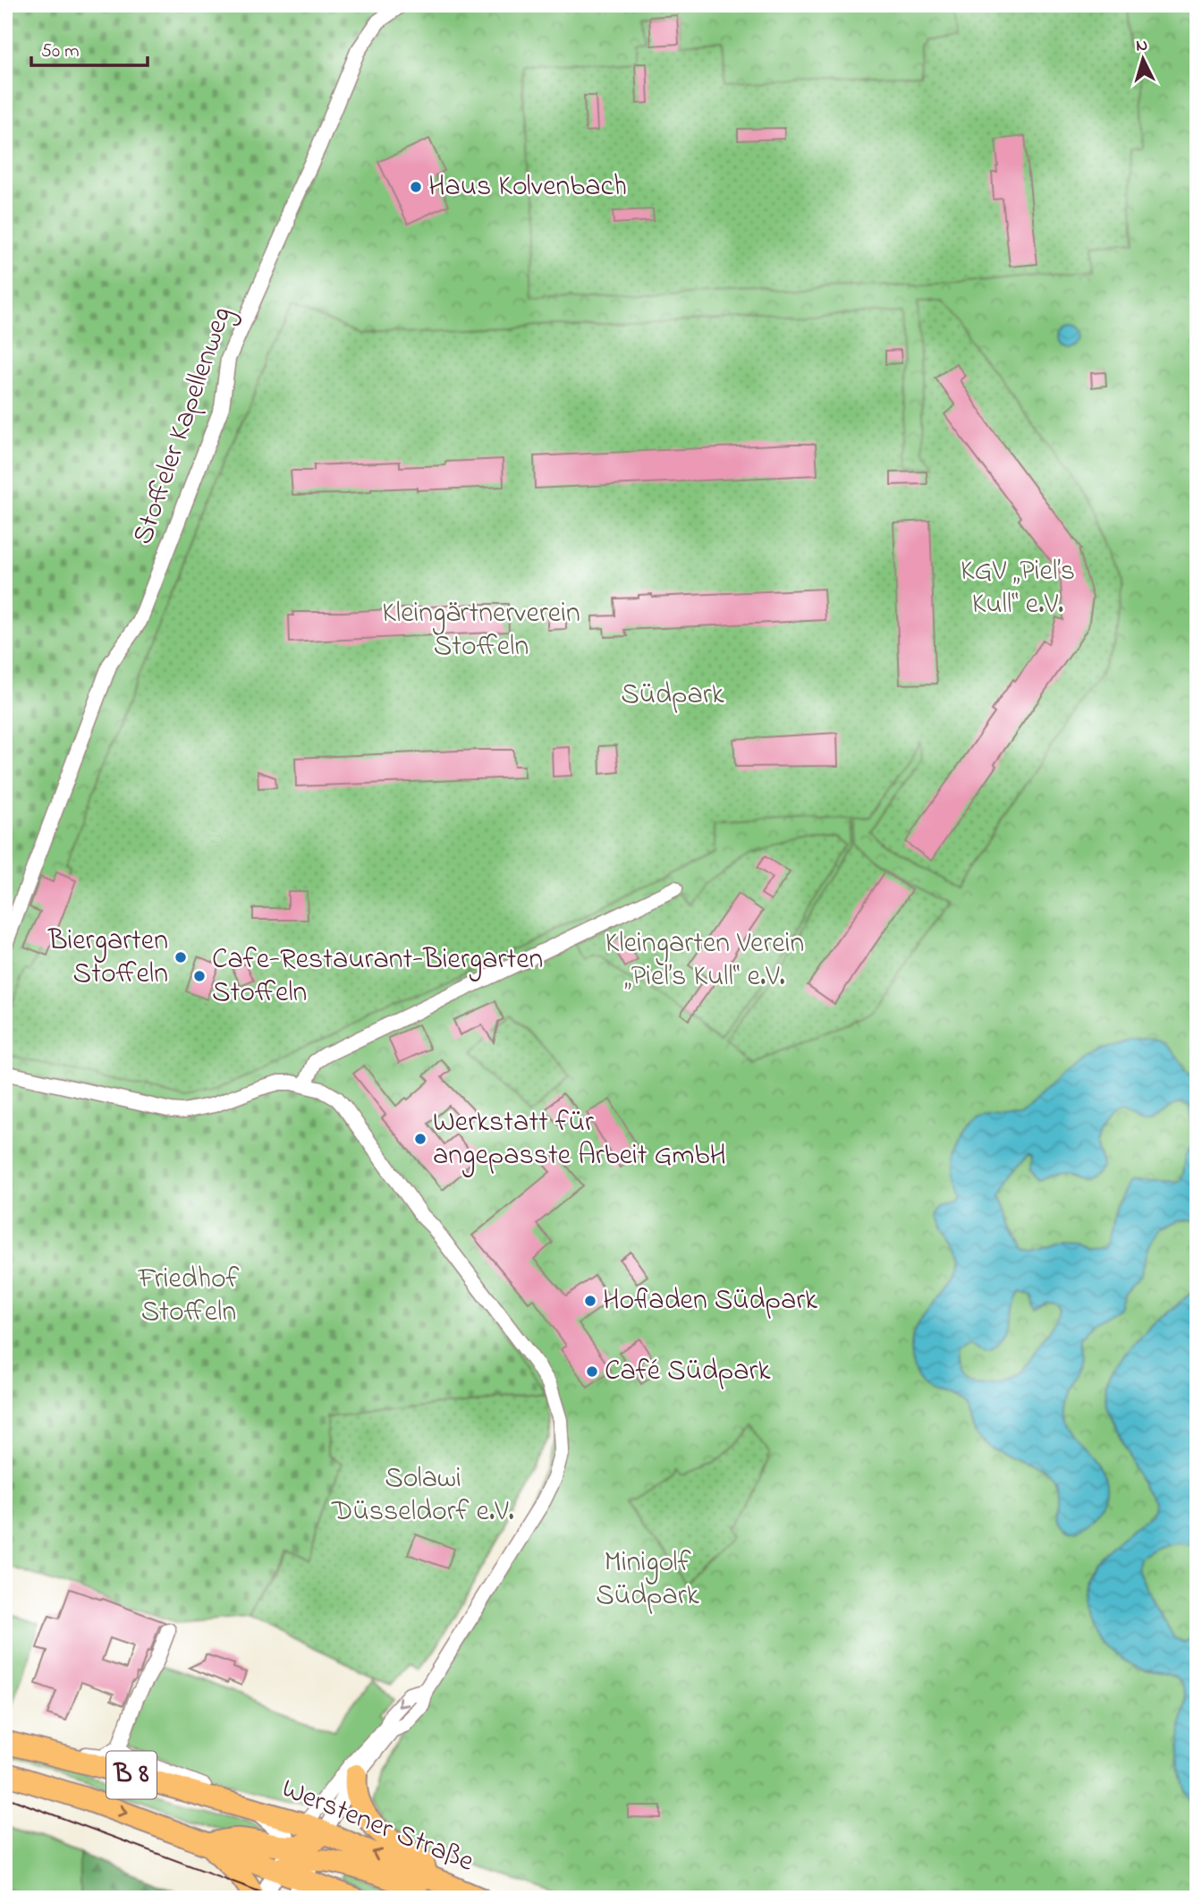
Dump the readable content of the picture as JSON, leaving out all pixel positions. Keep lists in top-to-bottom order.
{
  "streets": {
    "main road": ["B 8", "Werstener Straße"],
    "street": ["Stoffeler Kapellenweg"]
  },
  "parks": [
    "KGV „Piel’s Kull“ e.V.",
    "Kleingärtnerverein Stoffeln",
    "Südpark",
    "Kleingarten Verein „Piel’s Kull“ e.V.",
    "Friedhof Stoffeln",
    "Solawi Düsseldorf e.V.",
    "Minigolf Südpark"
  ],
  "places": [
    "Haus Kolvenbach",
    "Biergarten Stoffeln",
    "Cafe-Restaurant-Biergarten Stoffeln",
    "Werkstatt für angepasste Arbeit GmbH",
    "Hofladen Südpark",
    "Café Südpark"
  ],
  "scale_bar": "50 m",
  "north": "top"
}
